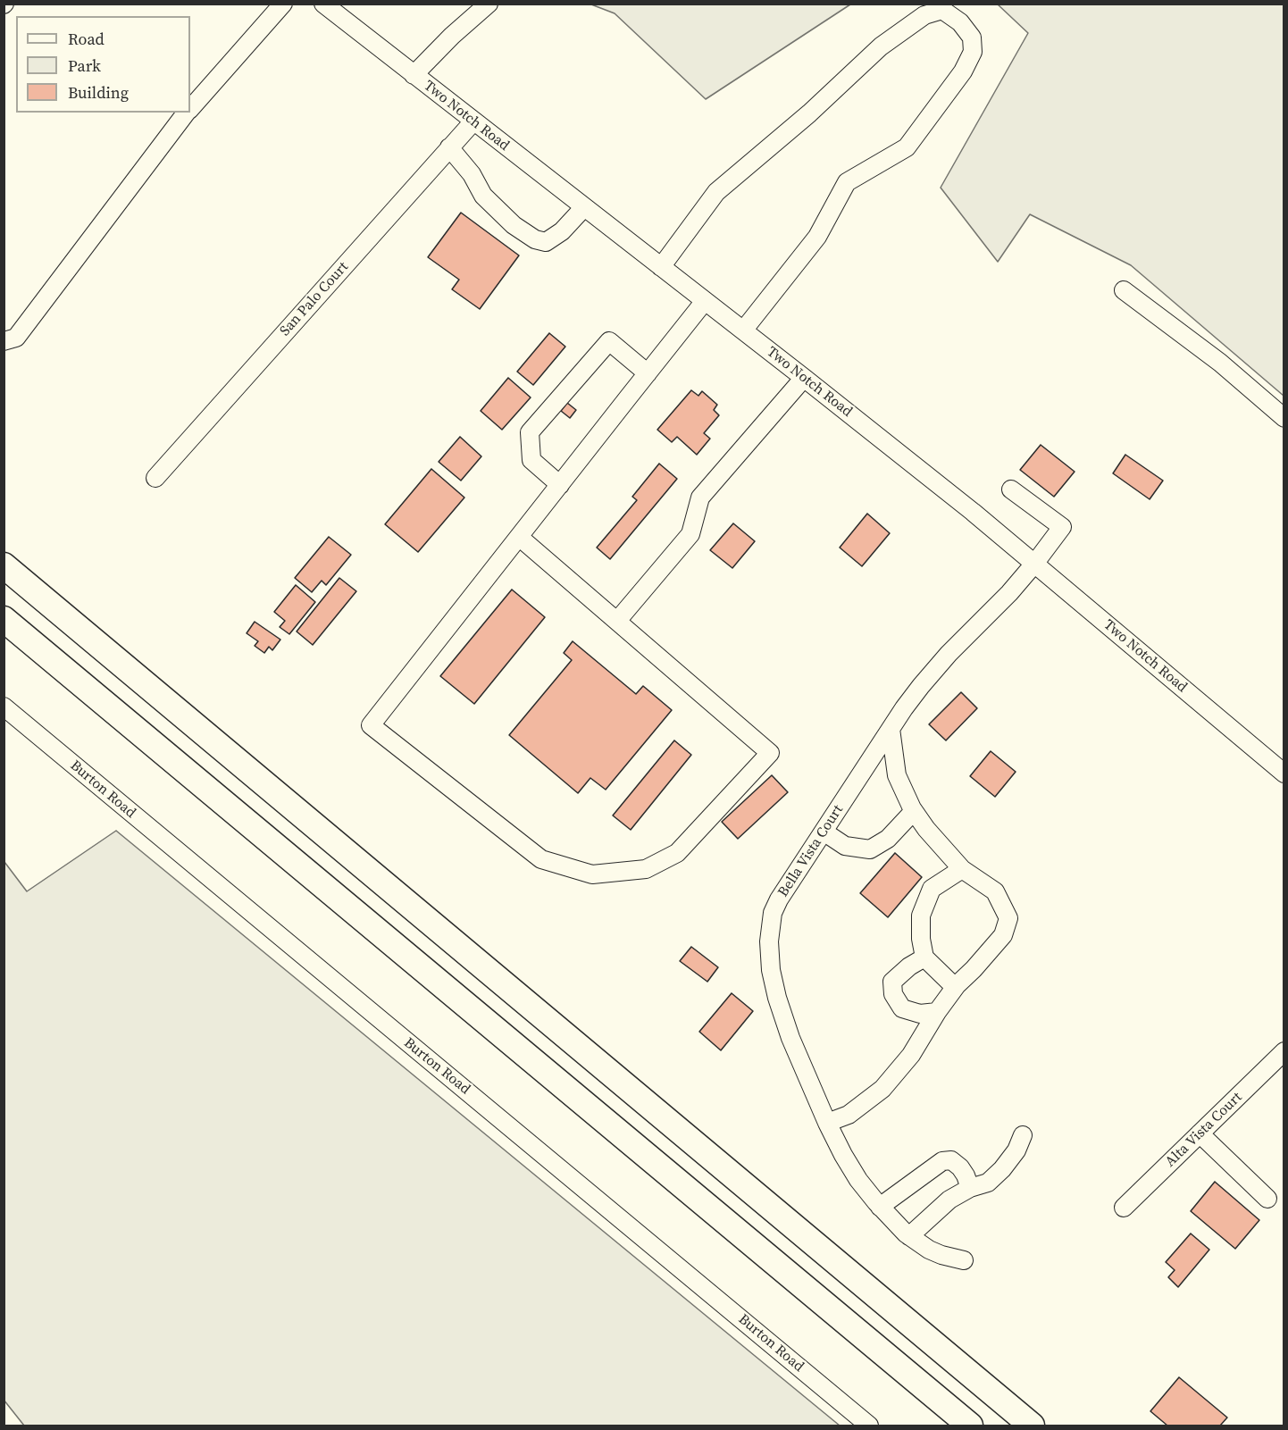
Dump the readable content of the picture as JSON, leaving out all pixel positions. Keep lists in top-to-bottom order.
{
  "streets": {
    "street": [
      "Two Notch Road",
      "San Palo Court",
      "Burton Road",
      "Bella Vista Court",
      "Alta Vista Court"
    ]
  },
  "crossings": [
    ["Two Notch Road", "San Palo Court"],
    ["Two Notch Road", "Bella Vista Court"]
  ],
  "legend": ["Road", "Park", "Building"]
}
